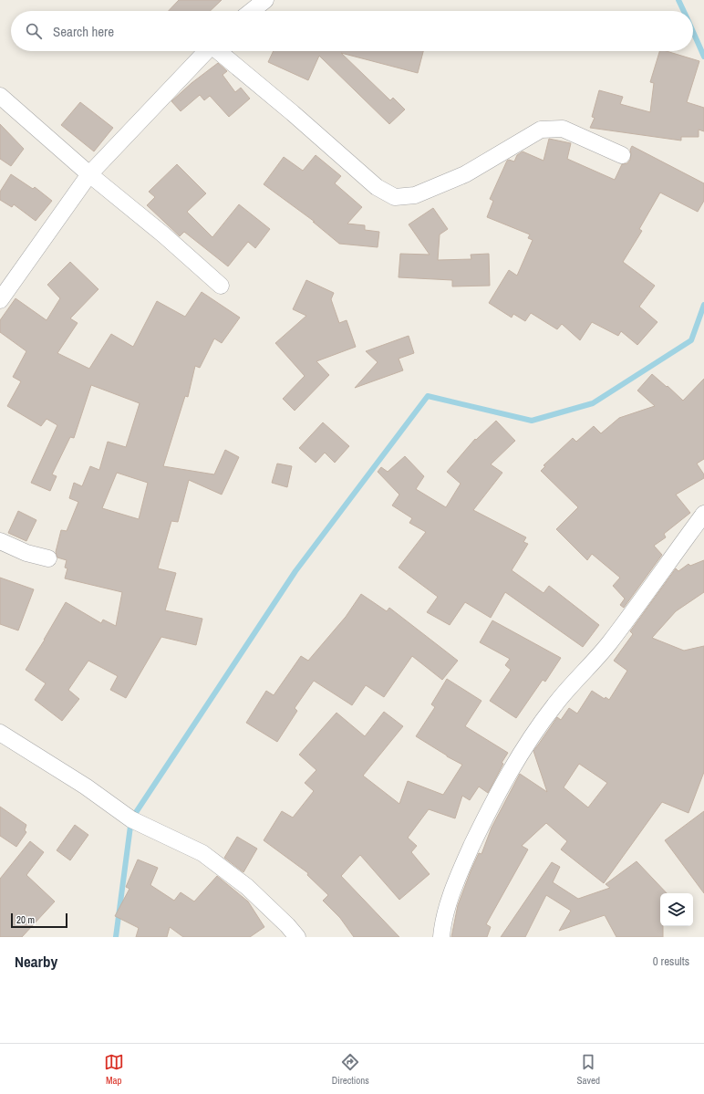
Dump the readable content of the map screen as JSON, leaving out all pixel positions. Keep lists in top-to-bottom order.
{
  "scale_bar": "20 m",
  "page": {
    "search": "Search here",
    "scale": "20 m",
    "heading": ["Nearby", "0 results"],
    "nav": ["Map", "Directions", "Saved"]
  }
}
